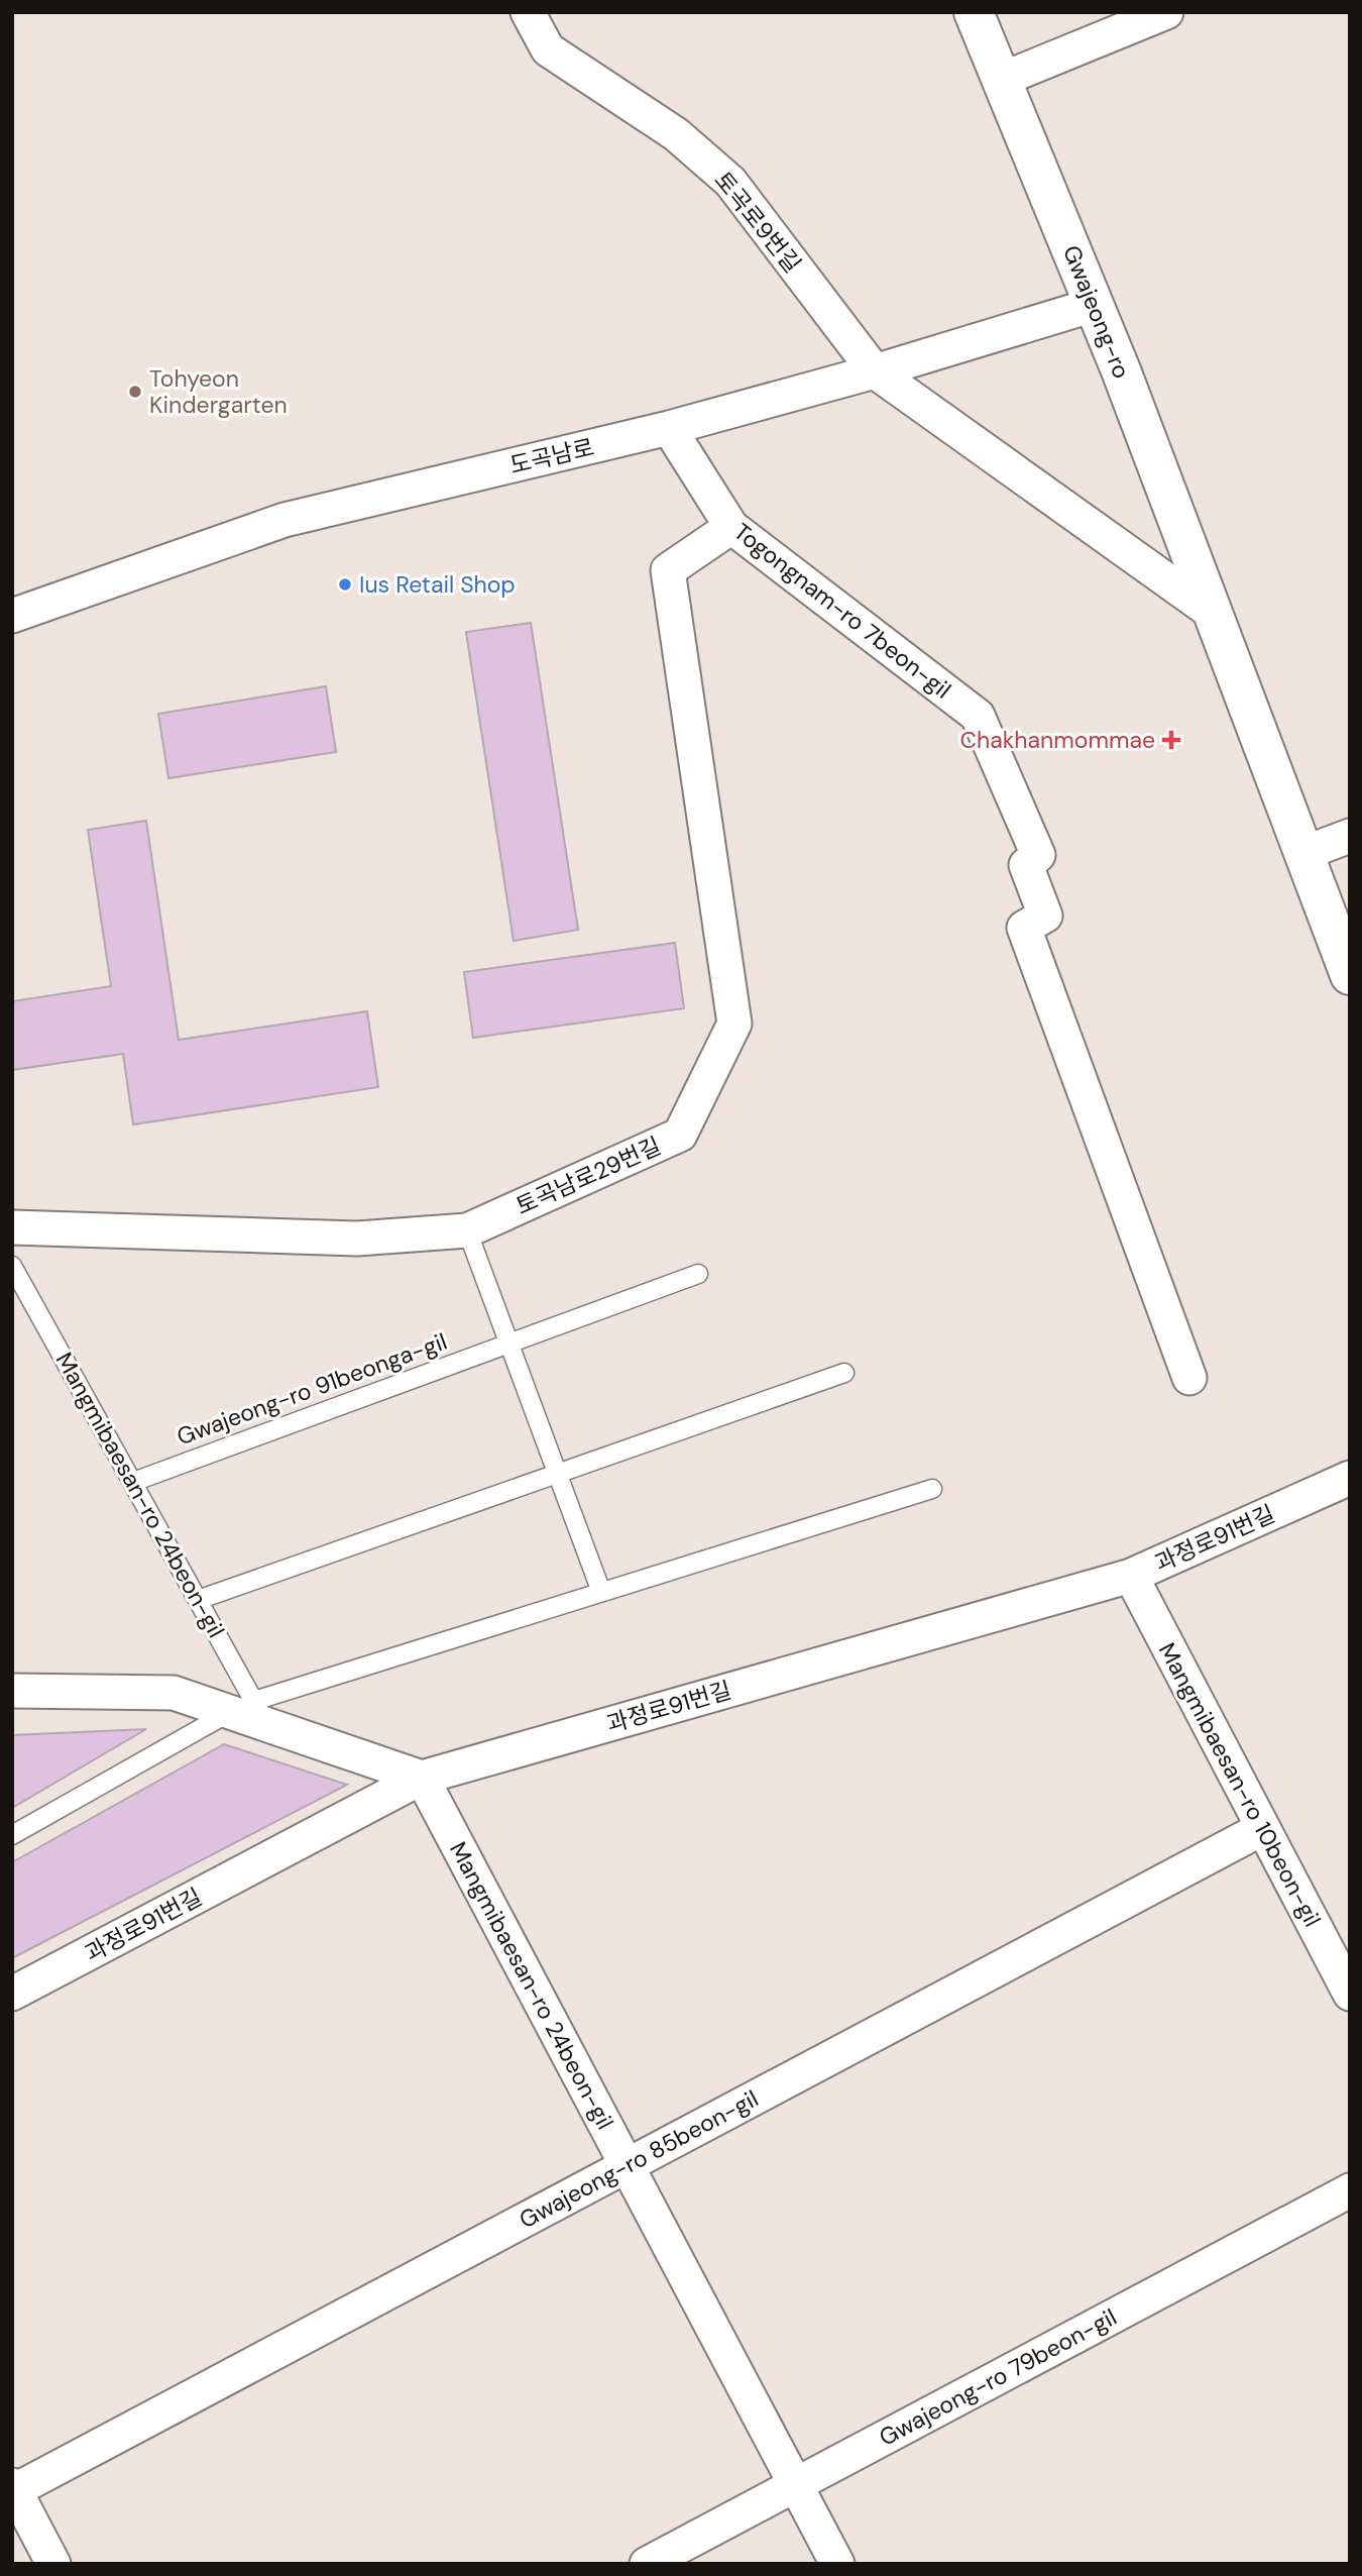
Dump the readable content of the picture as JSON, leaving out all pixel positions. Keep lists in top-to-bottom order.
{
  "streets": {
    "main road": ["Gwajeong-ro"],
    "street": [
      "토곡로9번길",
      "도곡남로",
      "Togongnam-ro 7beon-gil",
      "토곡남로29번길",
      "Mangmibaesan-ro 24beon-gil",
      "과정로91번길",
      "Mangmibaesan-ro 10beon-gil",
      "Gwajeong-ro 85beon-gil",
      "Gwajeong-ro 79beon-gil"
    ],
    "lane": ["Gwajeong-ro 91beonga-gil"]
  },
  "crossings": [
    ["토곡로9번길", "도곡남로"],
    ["Gwajeong-ro", "도곡남로"],
    ["도곡남로", "Togongnam-ro 7beon-gil"],
    ["Togongnam-ro 7beon-gil", "토곡남로29번길"],
    ["Gwajeong-ro 91beonga-gil", "Mangmibaesan-ro 24beon-gil"],
    ["Mangmibaesan-ro 24beon-gil", "과정로91번길"],
    ["Mangmibaesan-ro 24beon-gil", "Gwajeong-ro 85beon-gil"],
    ["Mangmibaesan-ro 24beon-gil", "Gwajeong-ro 79beon-gil"],
    ["과정로91번길", "Mangmibaesan-ro 10beon-gil"],
    ["Mangmibaesan-ro 10beon-gil", "Gwajeong-ro 85beon-gil"]
  ],
  "places": {
    "other": ["Tohyeon Kindergarten", "Ius Retail Shop"],
    "health": ["Chakhanmommae"]
  }
}
